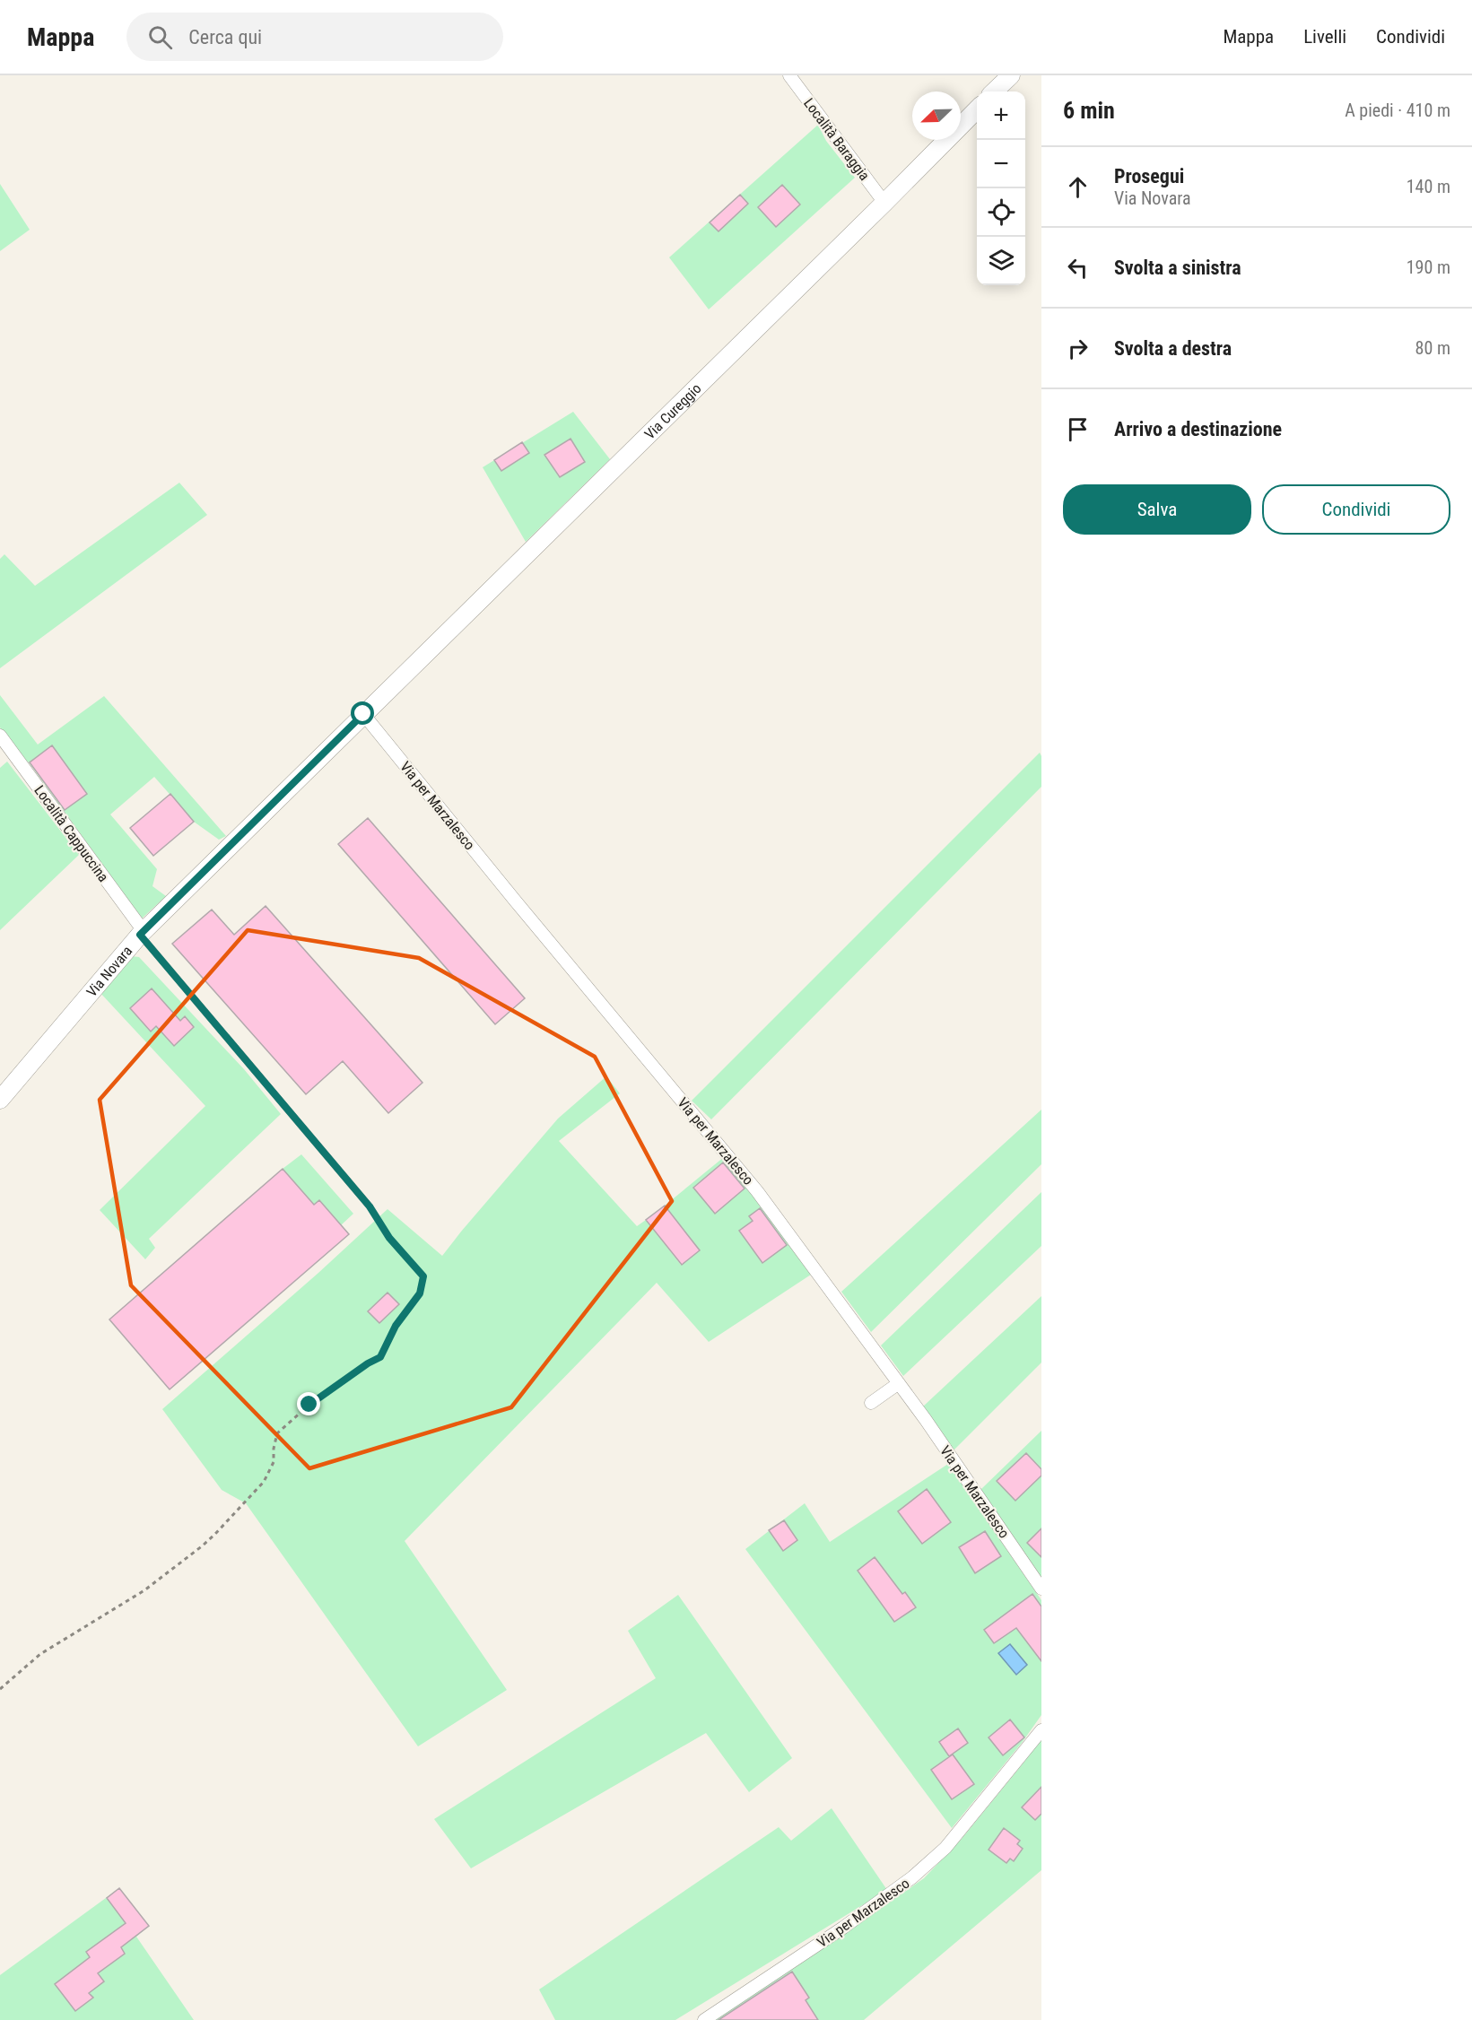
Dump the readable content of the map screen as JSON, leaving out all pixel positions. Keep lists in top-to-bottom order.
{
  "streets": {
    "main road": ["Via Cureggio", "Via Novara"],
    "street": ["Località Baraggia", "Via per Marzalesco", "Località Cappuccina"]
  },
  "crossings": [
    ["Località Baraggia", "Via Cureggio"],
    ["Via Cureggio", "Via per Marzalesco"],
    ["Via Cureggio", "Via Novara"],
    ["Via per Marzalesco", "Via Novara"],
    ["Località Cappuccina", "Via Novara"]
  ],
  "north": "bottom left",
  "page": {
    "header": "Mappa",
    "search": "Cerca qui",
    "nav": ["Mappa", "Livelli", "Condividi"],
    "heading": ["6 min", "A piedi · 410 m"],
    "map_buttons": ["+", "−"],
    "list": [
      ["Prosegui", "Via Novara", "140 m"],
      ["Svolta a sinistra", "190 m"],
      ["Svolta a destra", "80 m"],
      "Arrivo a destinazione"
    ],
    "buttons": ["Salva", "Condividi"]
  }
}
